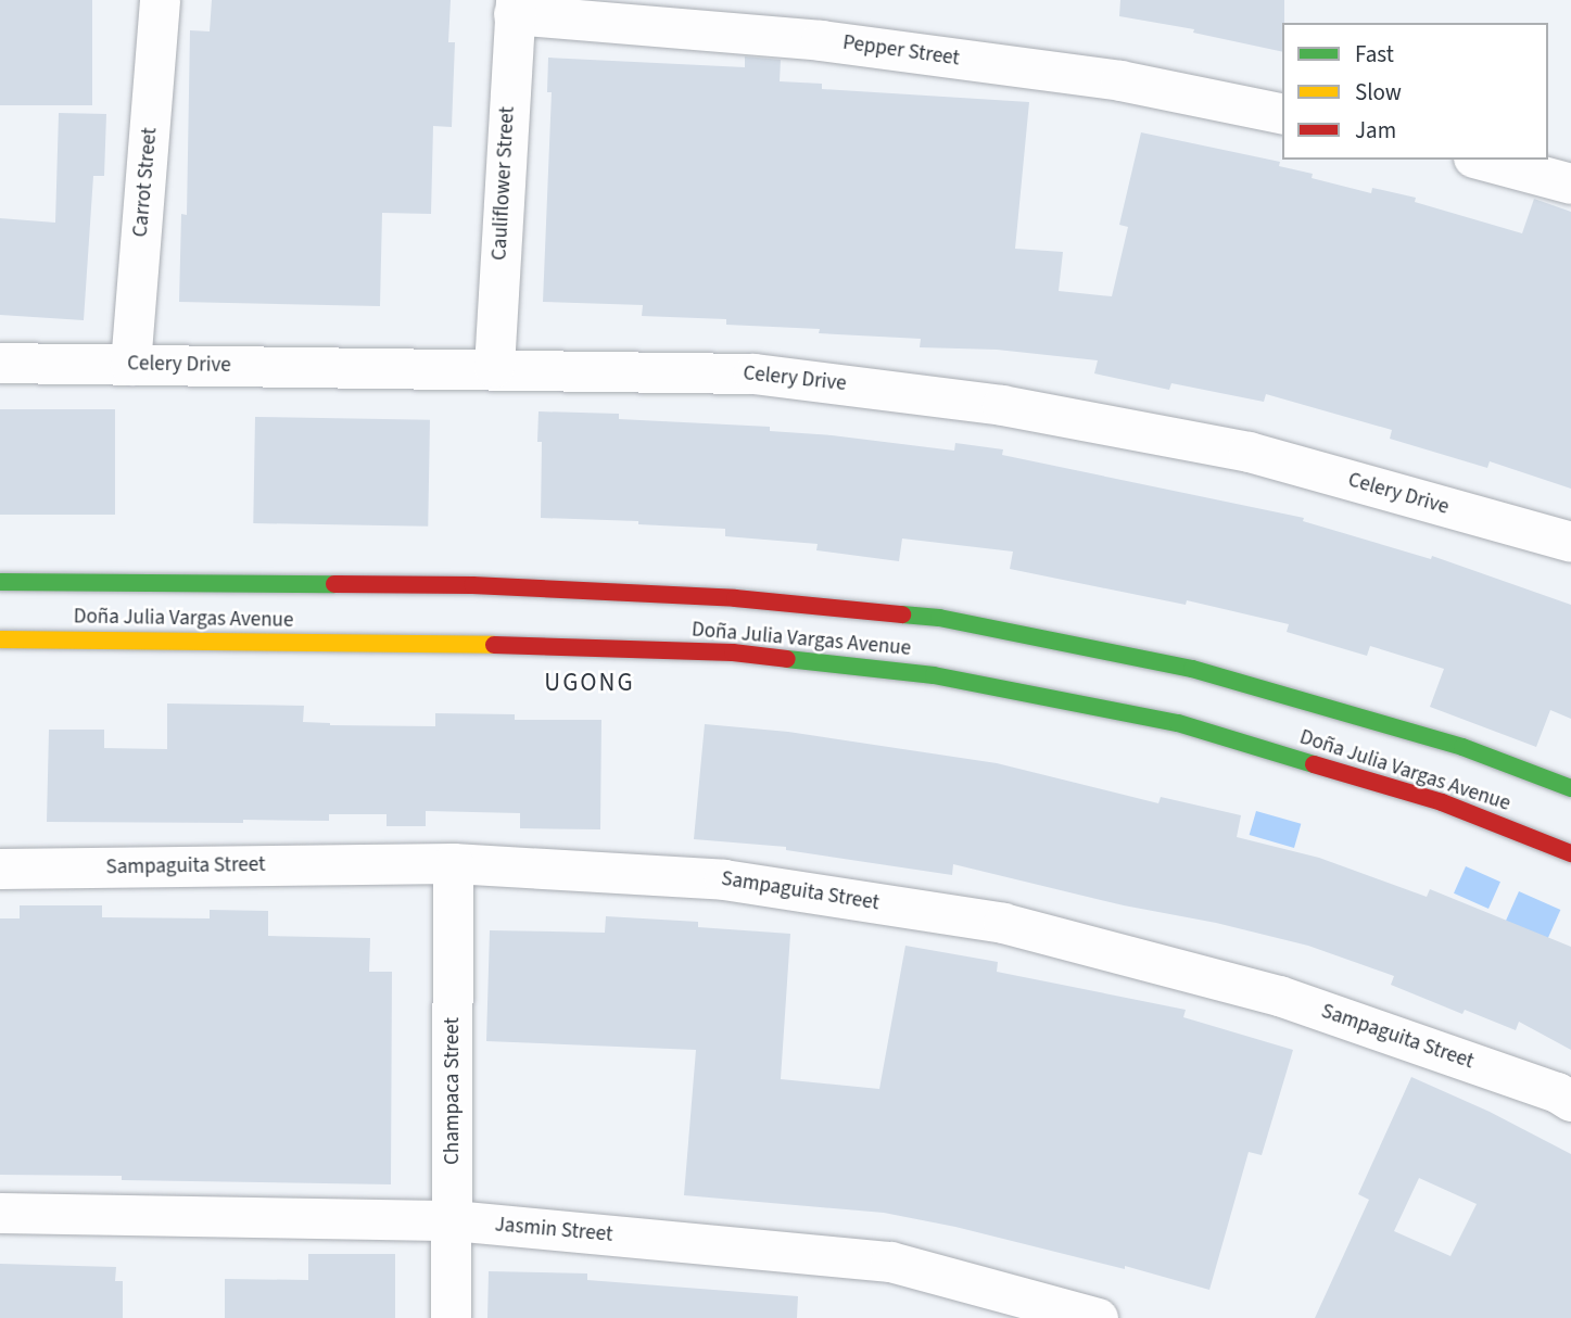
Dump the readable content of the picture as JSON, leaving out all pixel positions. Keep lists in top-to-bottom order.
{
  "streets": {
    "main road": ["Doña Julia Vargas Avenue"],
    "street": [
      "Pepper Street",
      "Carrot Street",
      "Cauliflower Street",
      "Celery Drive",
      "Sampaguita Street",
      "Champaca Street",
      "Jasmin Street"
    ]
  },
  "crossings": [
    ["Pepper Street", "Cauliflower Street"],
    ["Carrot Street", "Celery Drive"],
    ["Cauliflower Street", "Celery Drive"],
    ["Sampaguita Street", "Champaca Street"],
    ["Champaca Street", "Jasmin Street"]
  ],
  "districts": ["UGONG"],
  "legend": ["Fast", "Slow", "Jam"]
}
